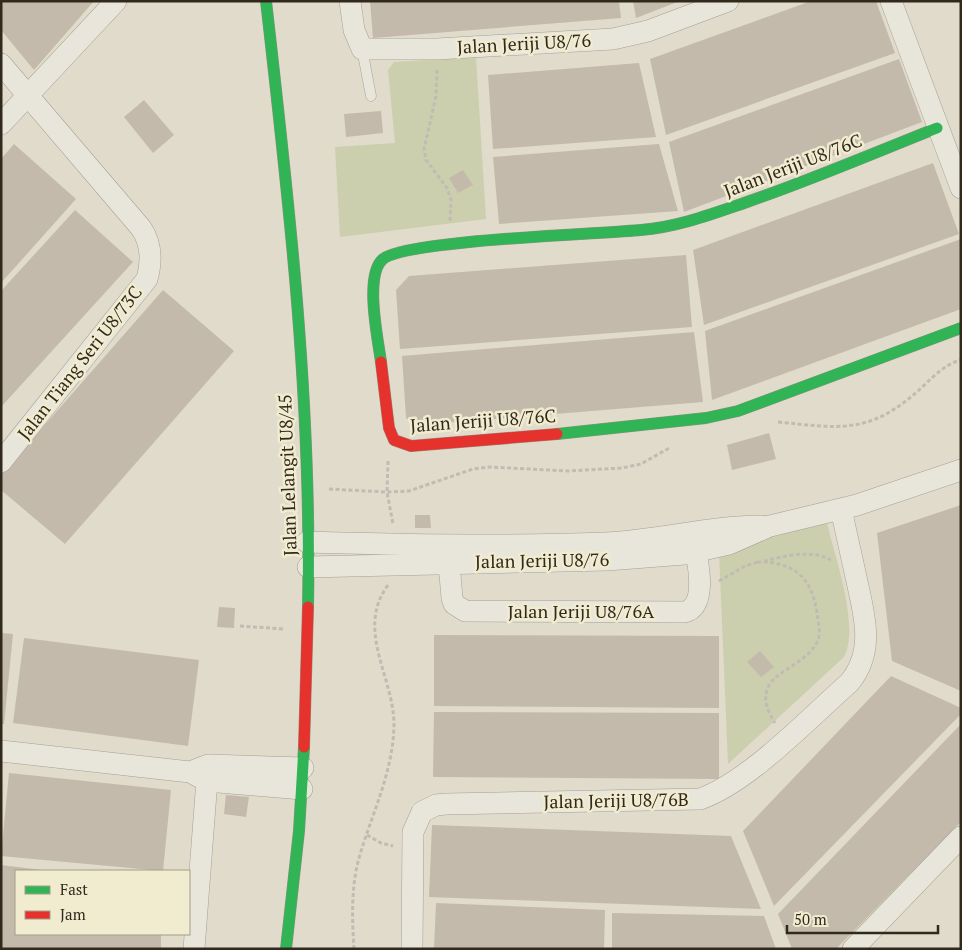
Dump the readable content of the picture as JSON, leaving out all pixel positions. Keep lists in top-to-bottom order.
{
  "streets": {
    "street": [
      "Jalan Jeriji U8/76",
      "Jalan Jeriji U8/76C",
      "Jalan Tiang Seri U8/73C",
      "Jalan Lelangit U8/45",
      "Jalan Jeriji U8/76A",
      "Jalan Jeriji U8/76B"
    ]
  },
  "crossings": [
    ["Jalan Jeriji U8/76", "Jalan Lelangit U8/45"],
    ["Jalan Jeriji U8/76", "Jalan Jeriji U8/76A"],
    ["Jalan Jeriji U8/76", "Jalan Jeriji U8/76B"]
  ],
  "legend": ["Fast", "Jam"],
  "scale_bar": "50 m"
}
